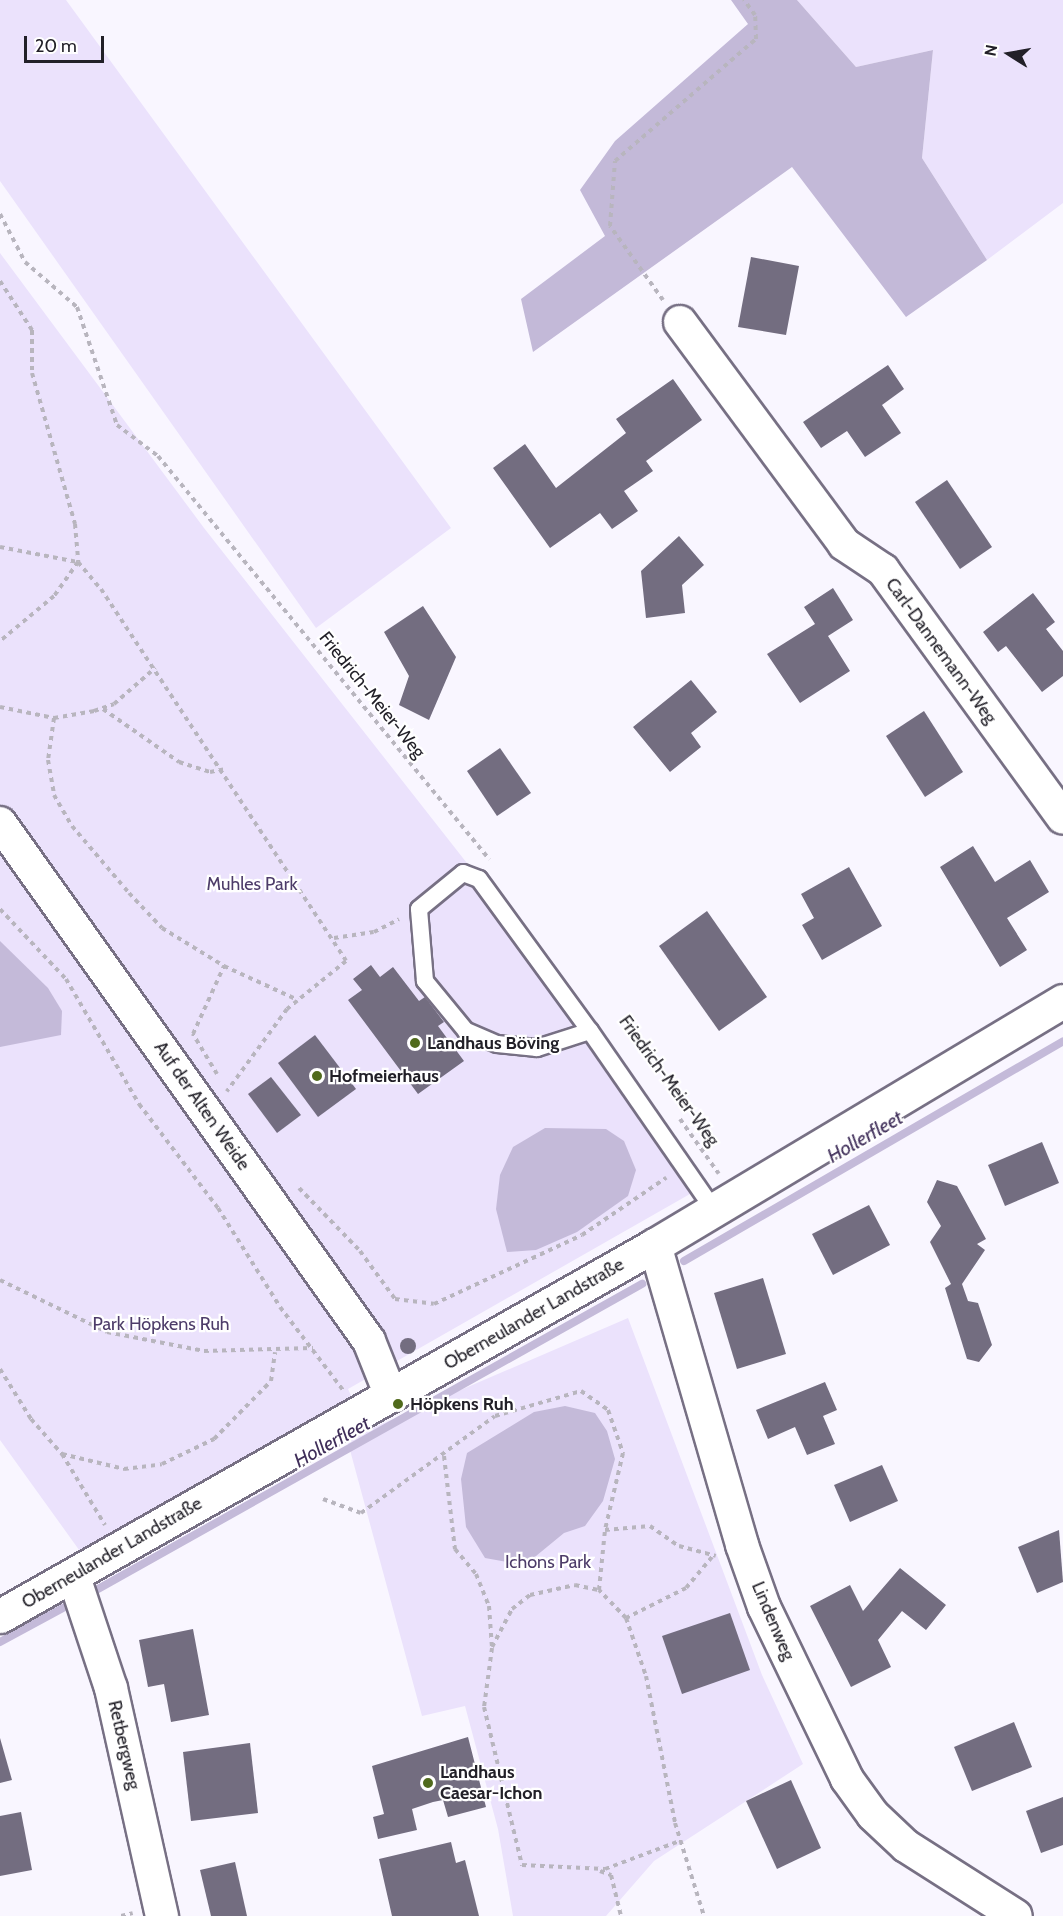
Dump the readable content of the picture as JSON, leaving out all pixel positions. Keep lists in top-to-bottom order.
{
  "streets": {
    "street": [
      "Carl-Dannemann-Weg",
      "Auf der Alten Weide",
      "Oberneulander Landstraße",
      "Lindenweg",
      "Retbergweg"
    ],
    "path": ["Friedrich-Meier-Weg"]
  },
  "crossings": [
    ["Friedrich-Meier-Weg", "Oberneulander Landstraße"],
    ["Auf der Alten Weide", "Oberneulander Landstraße"],
    ["Oberneulander Landstraße", "Lindenweg"],
    ["Oberneulander Landstraße", "Retbergweg"]
  ],
  "water": ["Hollerfleet"],
  "parks": ["Muhles Park", "Park Höpkens Ruh", "Ichons Park"],
  "places": [
    "Landhaus Böving",
    "Hofmeierhaus",
    "Höpkens Ruh",
    "Landhaus Caesar-Ichon"
  ],
  "scale_bar": "20 m",
  "north": "left"
}
